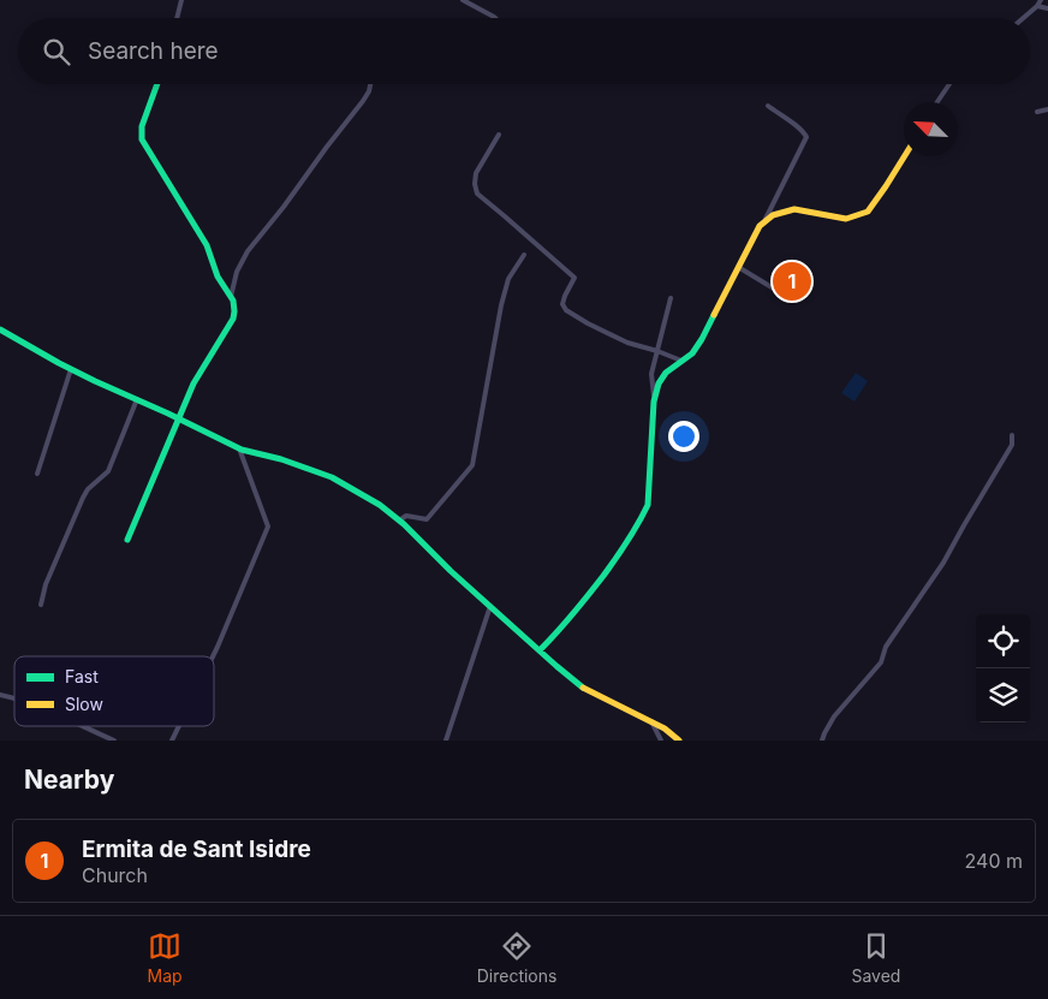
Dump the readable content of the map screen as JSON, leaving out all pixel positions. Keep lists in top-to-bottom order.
{
  "legend": ["Fast", "Slow"],
  "north": "top left",
  "page": {
    "search": "Search here",
    "pins": "1",
    "heading": "Nearby",
    "list": [
      {
        "mark": "1",
        "name": "Ermita de Sant Isidre",
        "note": "Church",
        "value": "240 m"
      }
    ],
    "nav": ["Map", "Directions", "Saved"]
  }
}
